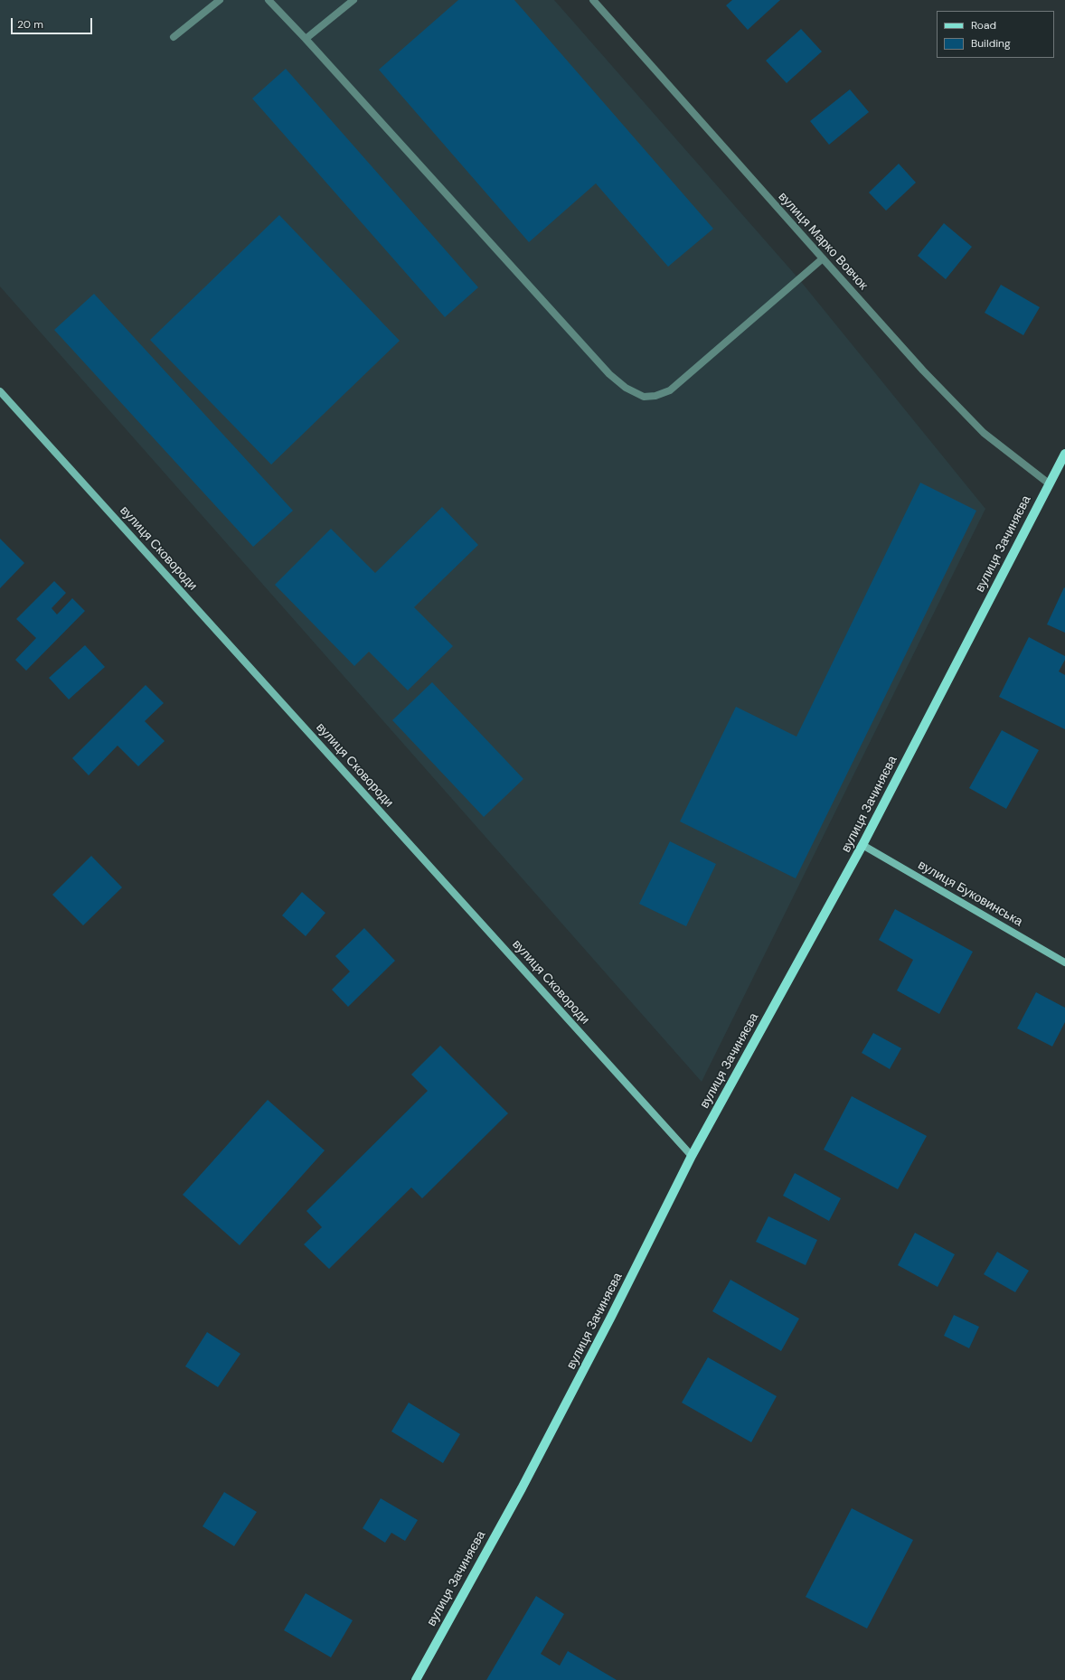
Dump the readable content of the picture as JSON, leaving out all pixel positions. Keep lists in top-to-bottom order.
{
  "streets": {
    "main road": ["вулиця Зачиняєва"],
    "street": ["вулиця Марко Вовчок", "вулиця Сковороди", "вулиця Буковинська"]
  },
  "crossings": [
    ["вулиця Марко Вовчок", "вулиця Зачиняєва"],
    ["вулиця Зачиняєва", "вулиця Сковороди"],
    ["вулиця Зачиняєва", "вулиця Буковинська"]
  ],
  "legend": ["Road", "Building"],
  "scale_bar": "20 m"
}
